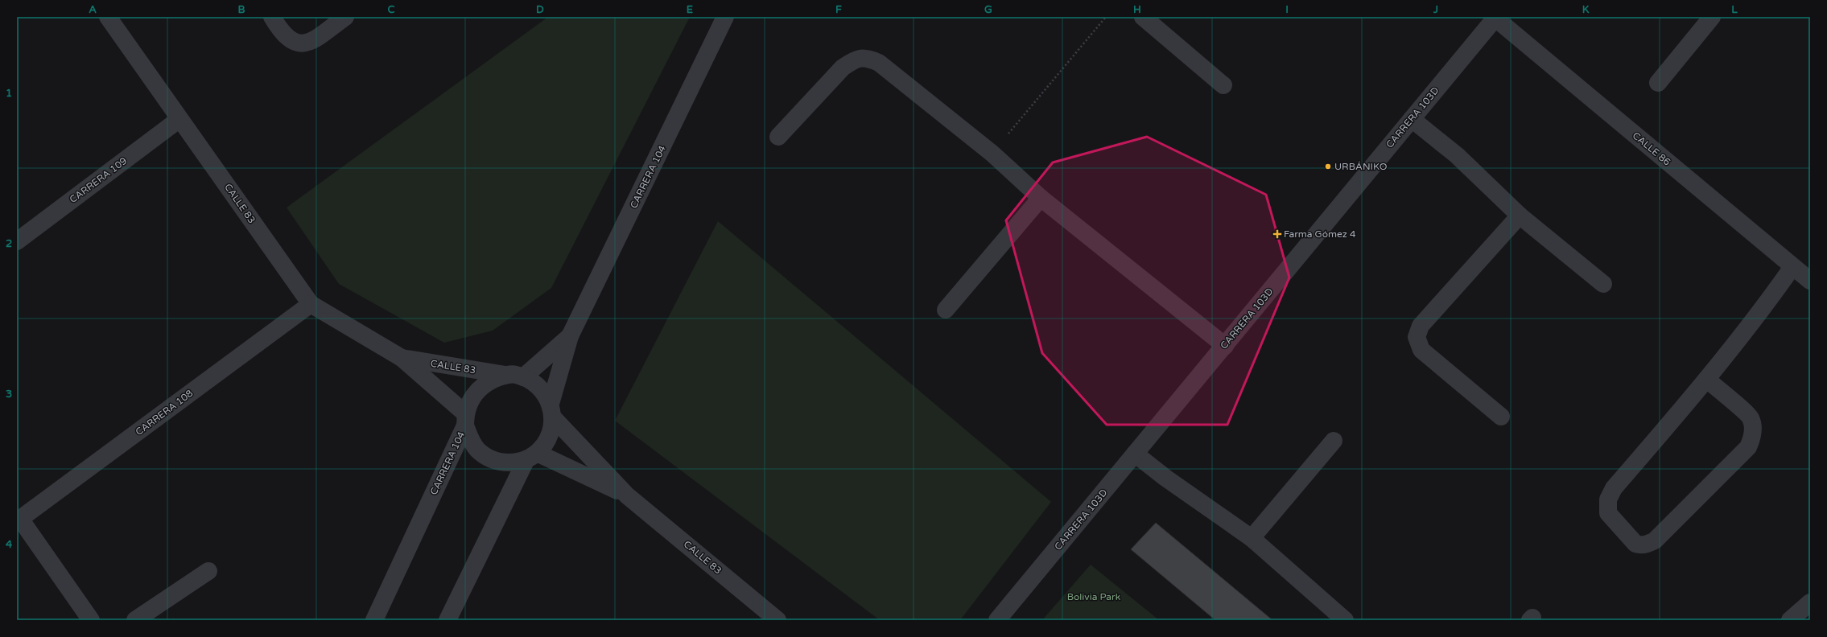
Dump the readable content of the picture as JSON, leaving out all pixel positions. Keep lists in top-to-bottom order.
{
  "streets": {
    "street": [
      "CARRERA 103D",
      "CALLE 86",
      "CARRERA 104",
      "CARRERA 109",
      "CALLE 83",
      "CARRERA 108"
    ]
  },
  "crossings": [
    ["CARRERA 103D", "CALLE 86"],
    ["CARRERA 104", "CALLE 83"],
    ["CARRERA 109", "CALLE 83"],
    ["CALLE 83", "CARRERA 108"]
  ],
  "parks": ["Bolivia Park"],
  "places": {
    "other": ["URBÁNIKO"],
    "health": ["Farma Gómez 4"]
  },
  "grid": {
    "columns": [
      "A",
      "B",
      "C",
      "D",
      "E",
      "F",
      "G",
      "H",
      "I",
      "J",
      "K",
      "L"
    ],
    "rows": [
      "1",
      "2",
      "3",
      "4"
    ]
  }
}
